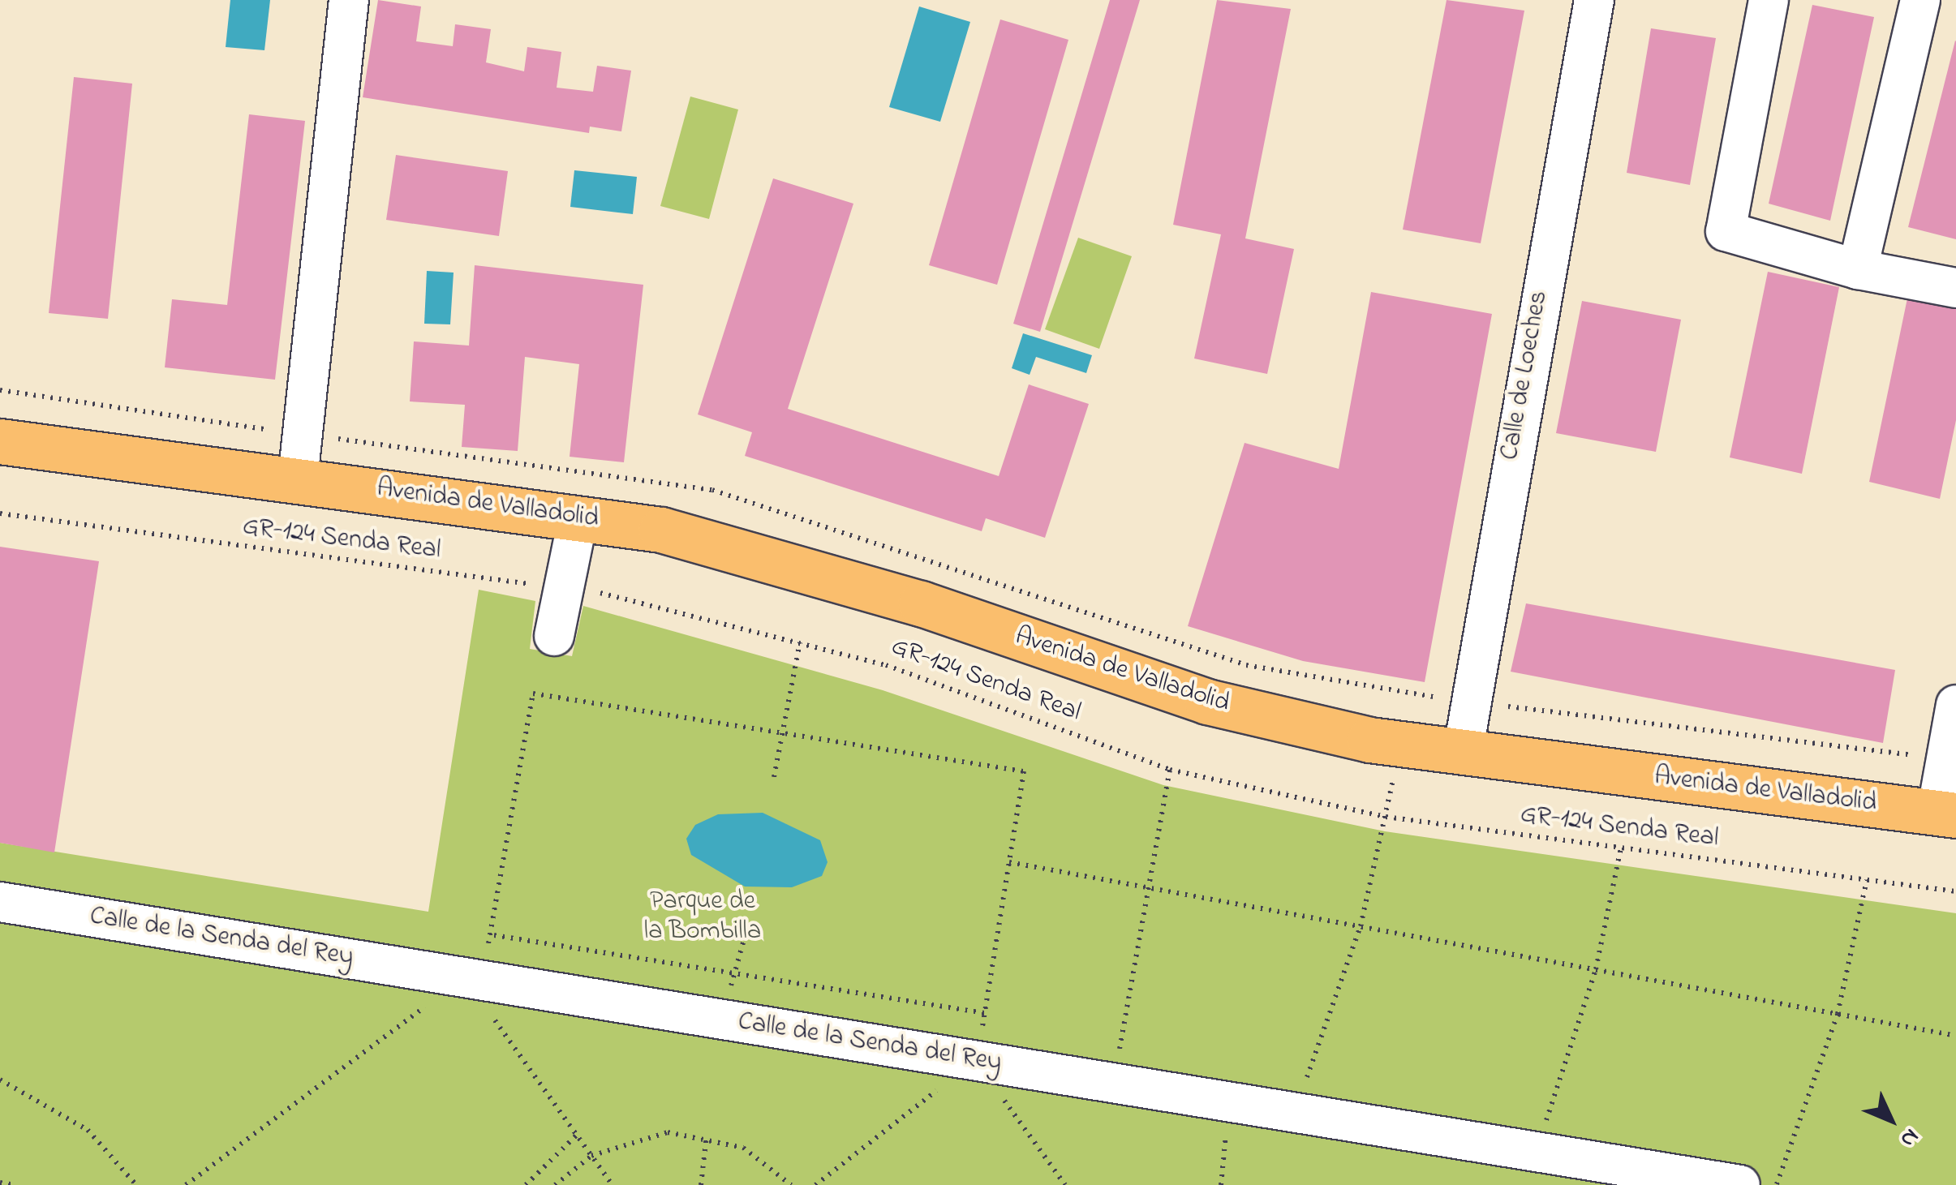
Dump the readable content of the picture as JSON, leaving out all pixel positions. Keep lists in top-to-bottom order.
{
  "streets": {
    "main road": ["Avenida de Valladolid"],
    "street": ["Calle de Loeches", "Calle de la Senda del Rey"],
    "path": ["GR-124 Senda Real"]
  },
  "crossings": [
    ["Calle de Loeches", "Avenida de Valladolid"]
  ],
  "parks": ["Parque de la Bombilla"],
  "north": "bottom right"
}
